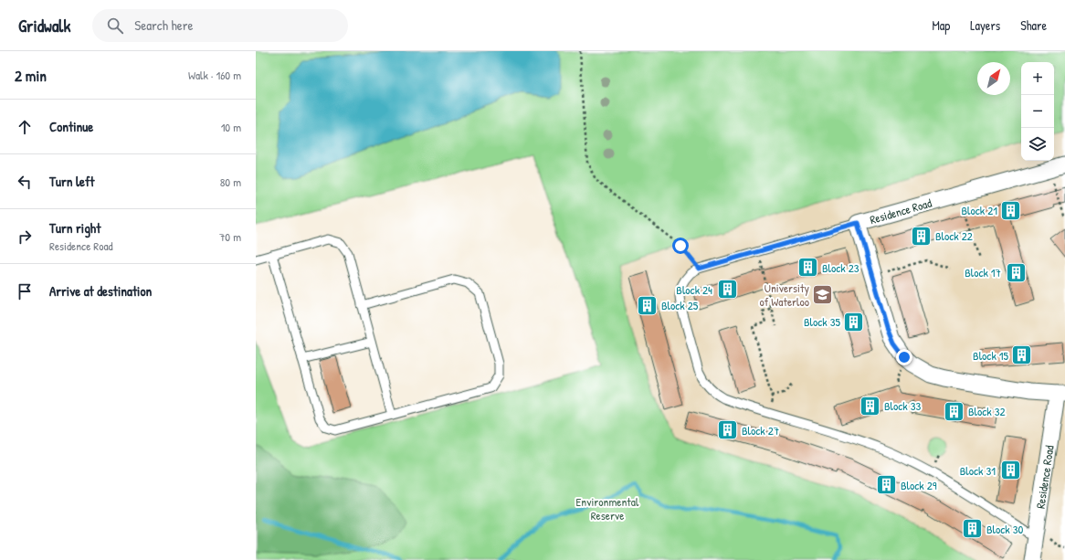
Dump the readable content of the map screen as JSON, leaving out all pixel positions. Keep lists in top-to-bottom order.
{
  "streets": {
    "street": ["Residence Road"]
  },
  "parks": ["Environmental Reserve"],
  "places": {
    "building": [
      "Block 21",
      "Block 22",
      "Block 23",
      "Block 17",
      "Block 24",
      "Block 25",
      "Block 35",
      "Block 15",
      "Block 33",
      "Block 32",
      "Block 27",
      "Block 31",
      "Block 29",
      "Block 30"
    ],
    "school or university": ["University of Waterloo"]
  },
  "north": "top right",
  "page": {
    "header": "Gridwalk",
    "search": "Search here",
    "nav": ["Map", "Layers", "Share"],
    "heading": ["2 min", "Walk · 160 m"],
    "map_buttons": ["+", "−"],
    "list": [
      ["Continue", "10 m"],
      ["Turn left", "80 m"],
      ["Turn right", "Residence Road", "70 m"],
      "Arrive at destination"
    ]
  }
}
